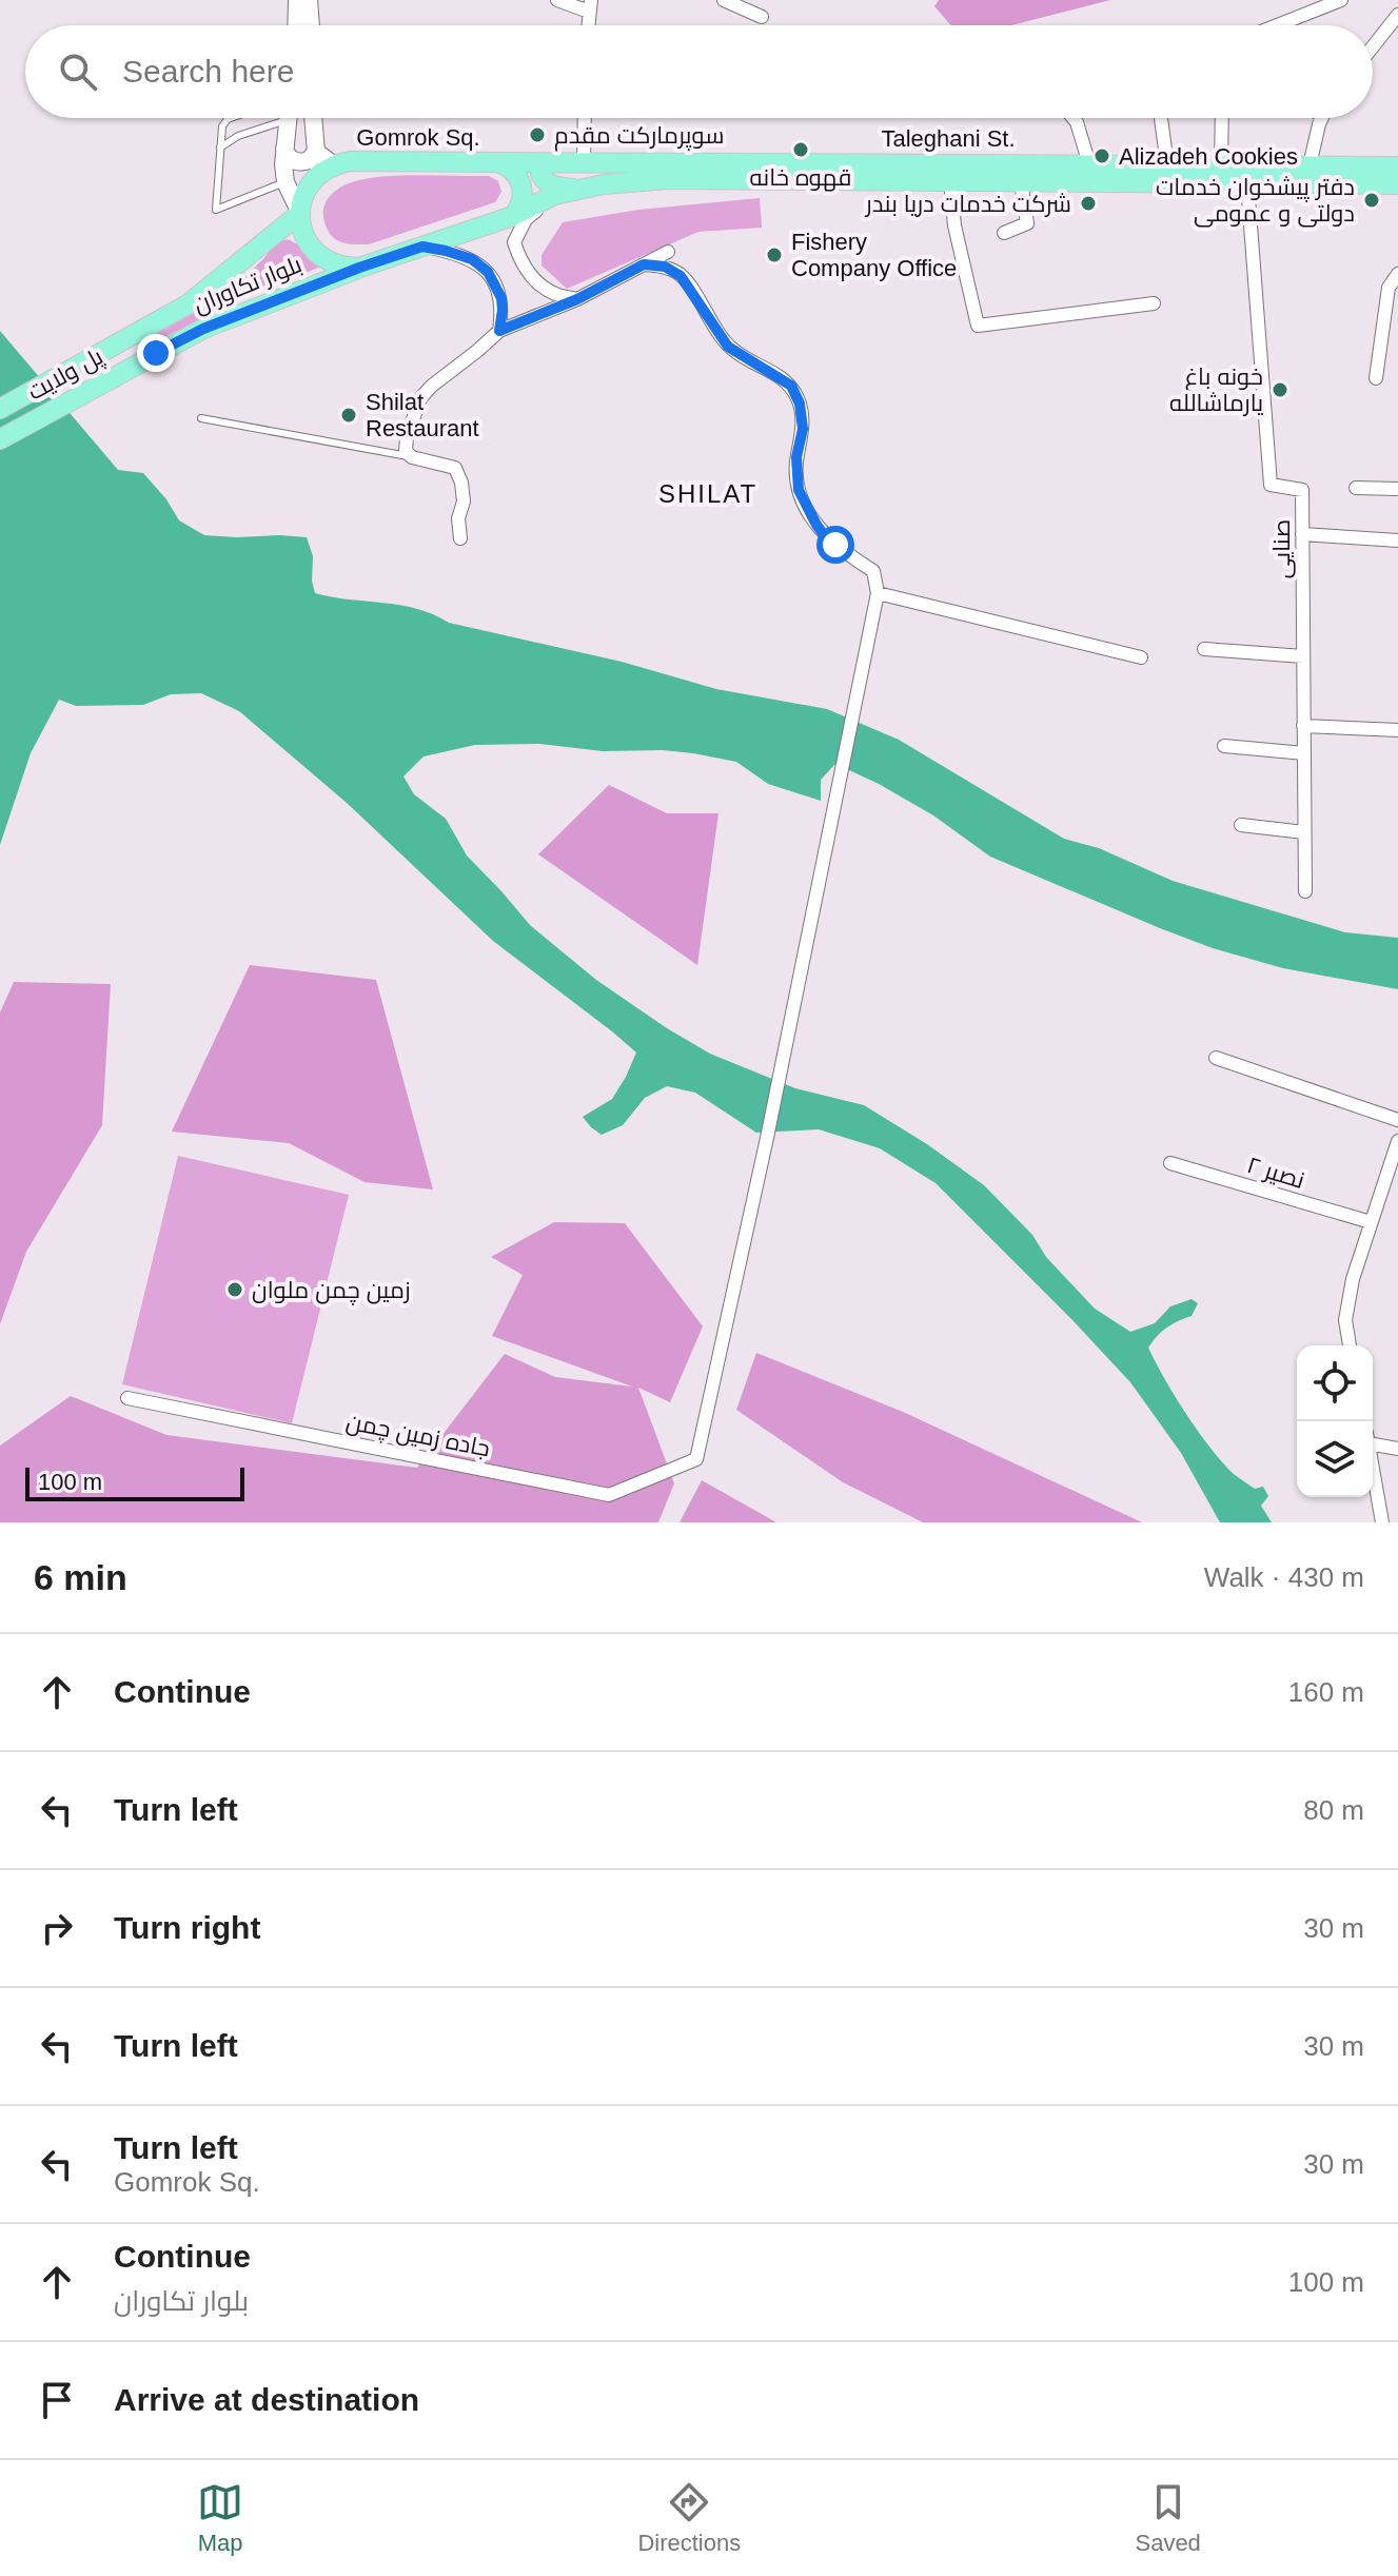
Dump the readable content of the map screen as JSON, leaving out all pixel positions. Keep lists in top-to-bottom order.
{
  "streets": {
    "main road": [
      "Gomrok Sq.",
      "Taleghani St.",
      "بلوار تکاوران",
      "پل ولایت"
    ],
    "street": ["صنایی", "نصیر ۲", "جاده زمین چمن"]
  },
  "crossings": [
    ["Gomrok Sq.", "Taleghani St."],
    ["Gomrok Sq.", "بلوار تکاوران"],
    ["Taleghani St.", "صنایی"],
    ["بلوار تکاوران", "پل ولایت"]
  ],
  "districts": ["SHILAT"],
  "places": [
    "سوپرمارکت مقدم",
    "قهوه خانه",
    "Alizadeh Cookies",
    "دفتر پیشخوان خدمات دولتی و عمومی",
    "شرکت خدمات دریا بندر",
    "Fishery Company Office",
    "خونه باغ یارماشالله",
    "Shilat Restaurant",
    "زمین چمن ملوان"
  ],
  "scale_bar": "100 m",
  "page": {
    "search": "Search here",
    "scale": "100 m",
    "heading": ["6 min", "Walk · 430 m"],
    "list": [
      ["Continue", "160 m"],
      ["Turn left", "80 m"],
      ["Turn right", "30 m"],
      ["Turn left", "30 m"],
      ["Turn left", "Gomrok Sq.", "30 m"],
      ["Continue", "بلوار تکاوران", "100 m"],
      "Arrive at destination"
    ],
    "nav": ["Map", "Directions", "Saved"]
  }
}
